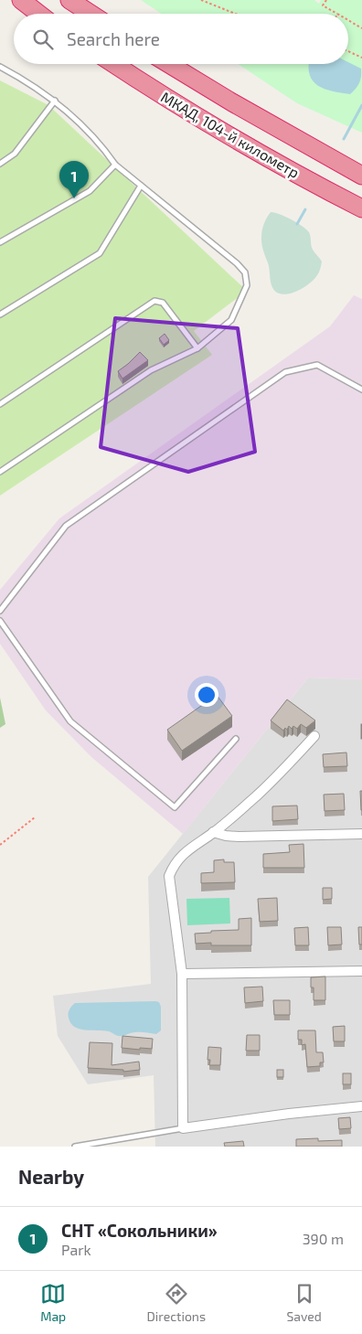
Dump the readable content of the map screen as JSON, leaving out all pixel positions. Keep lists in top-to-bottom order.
{
  "streets": {
    "highway": ["МКАД, 104-й километр"]
  },
  "page": {
    "search": "Search here",
    "pins": "1",
    "heading": "Nearby",
    "list": [
      {
        "mark": "1",
        "name": "СНТ «Сокольники»",
        "note": "Park",
        "value": "390 m"
      }
    ],
    "nav": ["Map", "Directions", "Saved"]
  }
}
